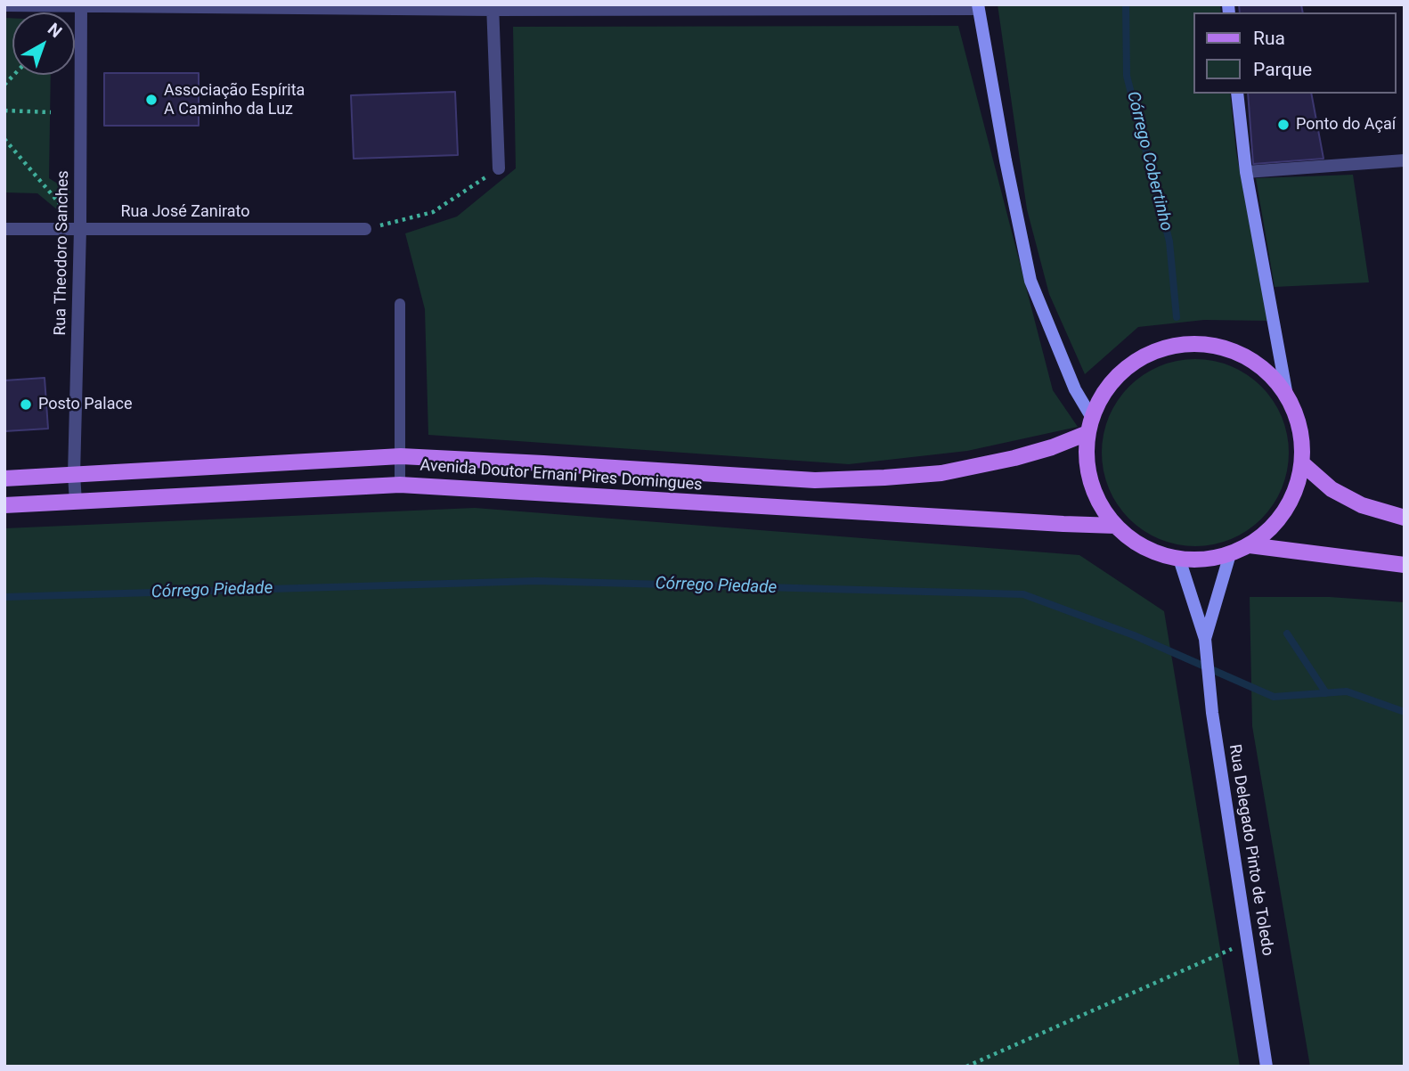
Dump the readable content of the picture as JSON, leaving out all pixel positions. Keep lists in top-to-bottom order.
{
  "streets": {
    "main road": ["Avenida Doutor Ernani Pires Domingues", "Rua Delegado Pinto de Toledo"],
    "street": ["Rua José Zanirato", "Rua Theodoro Sanches"]
  },
  "crossings": [
    ["Rua José Zanirato", "Rua Theodoro Sanches"],
    ["Rua Theodoro Sanches", "Avenida Doutor Ernani Pires Domingues"],
    ["Avenida Doutor Ernani Pires Domingues", "Rua Delegado Pinto de Toledo"]
  ],
  "water": ["Córrego Cobertinho", "Córrego Piedade"],
  "places": ["Associação Espírita A Caminho da Luz", "Ponto do Açaí", "Posto Palace"],
  "legend": ["Rua", "Parque"],
  "north": "top right"
}
